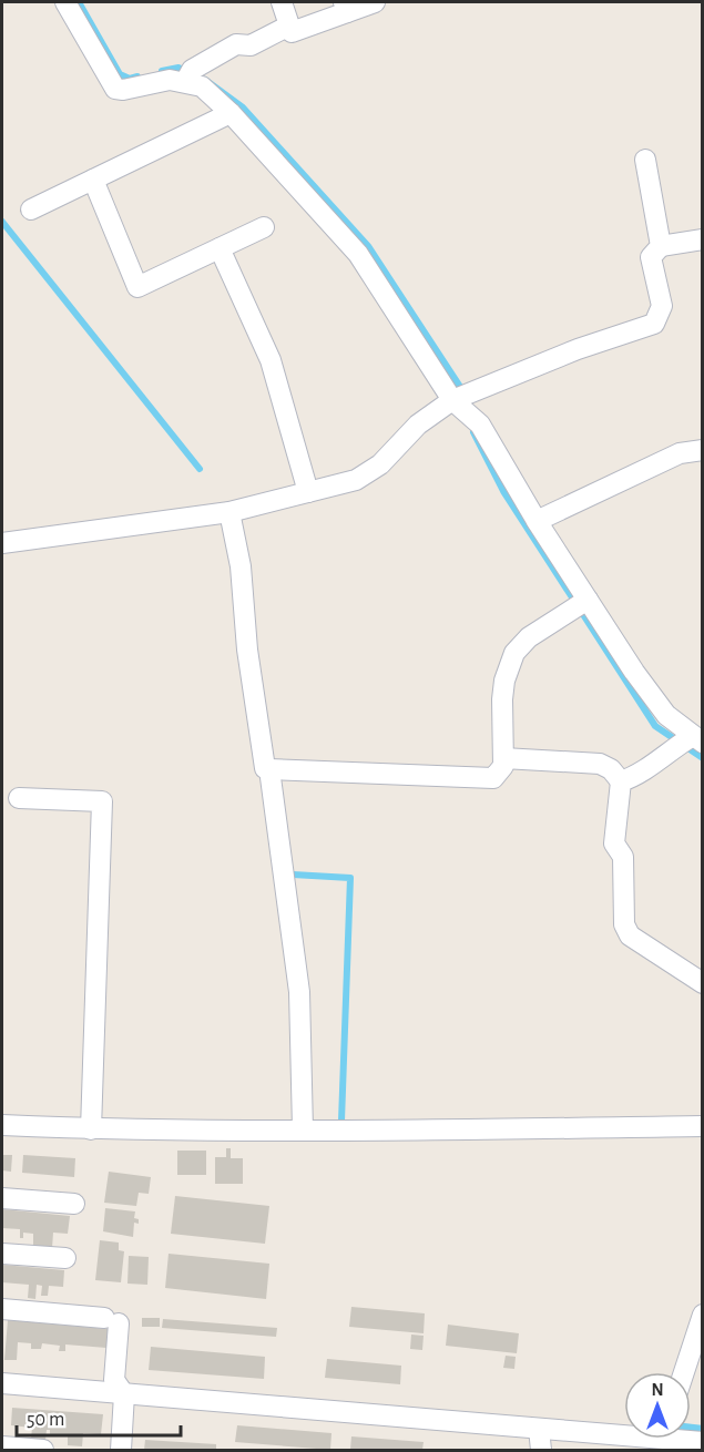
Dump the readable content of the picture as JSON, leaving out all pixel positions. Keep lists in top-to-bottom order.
{
  "scale_bar": "50 m",
  "north": "top"
}
